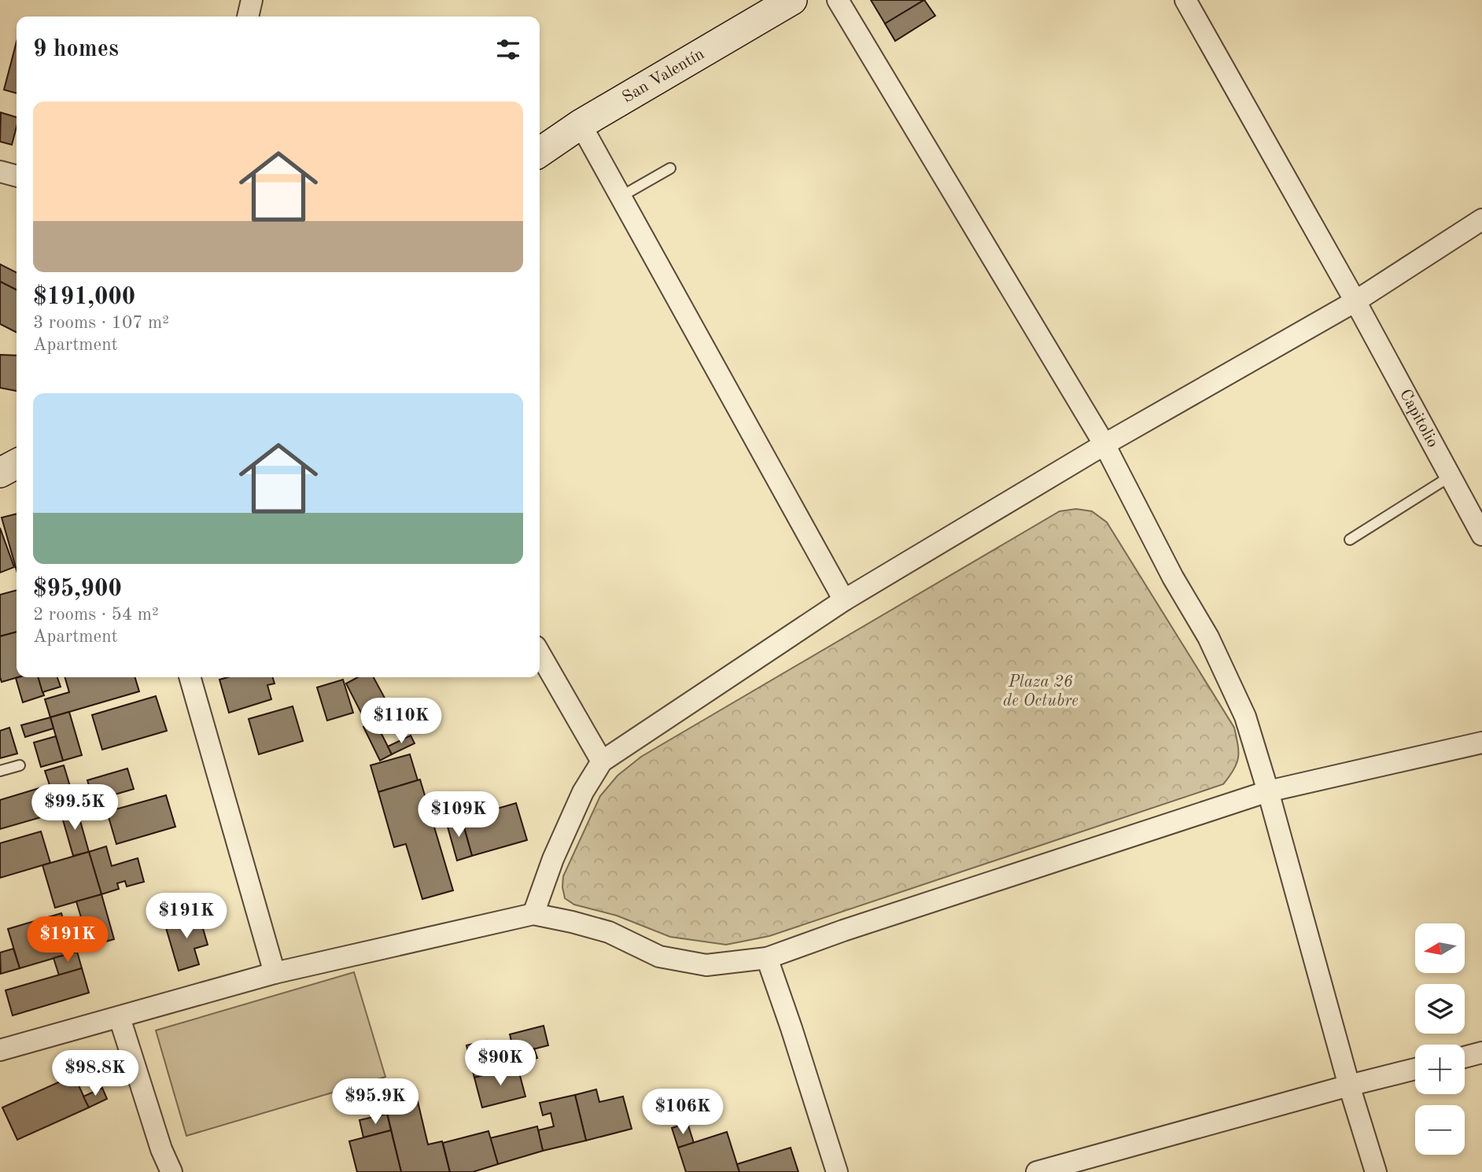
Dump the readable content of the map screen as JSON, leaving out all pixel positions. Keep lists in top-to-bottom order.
{
  "streets": {
    "main road": ["San Valentín"],
    "street": ["Capitolio"]
  },
  "parks": ["Plaza 26 de Octubre"],
  "north": "left",
  "page": {
    "heading": "9 homes",
    "list": [
      {
        "name": "$191,000",
        "note": "3 rooms · 107 m² · Apartment"
      },
      {
        "name": "$95,900",
        "note": "2 rooms · 54 m² · Apartment"
      }
    ],
    "price": [
      "$110K",
      "$99.5K",
      "$109K",
      "$191K",
      "$191K",
      "$90K",
      "$98.8K",
      "$95.9K",
      "$106K"
    ],
    "map_buttons": ["+", "−"]
  }
}
